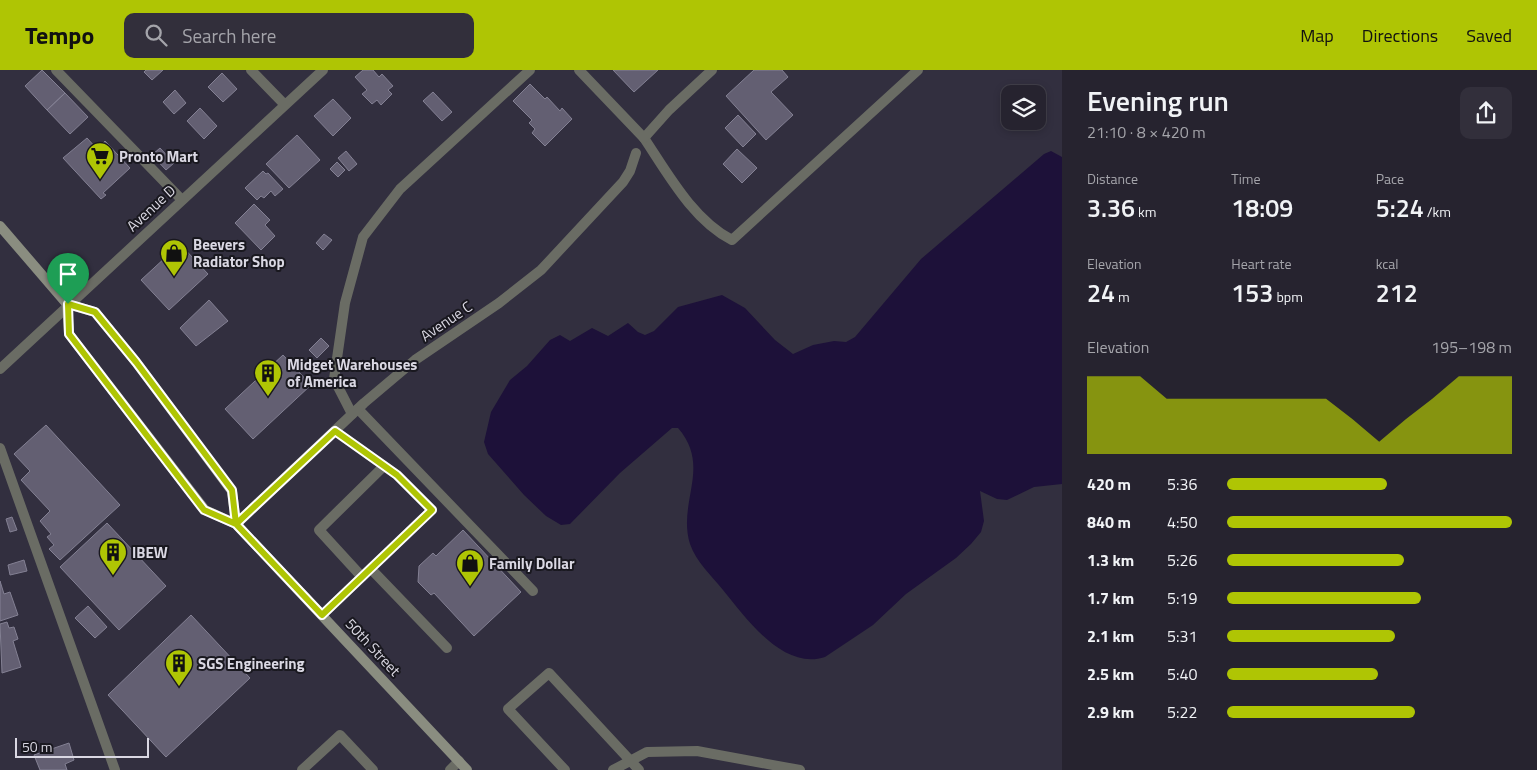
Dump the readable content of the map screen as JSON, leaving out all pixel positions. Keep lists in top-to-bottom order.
{
  "streets": {
    "main road": ["50th Street"],
    "street": ["Avenue D", "Avenue C"]
  },
  "crossings": [
    ["Avenue D", "50th Street"],
    ["Avenue C", "50th Street"]
  ],
  "places": {
    "supermarket": ["Pronto Mart"],
    "shop": ["Beevers Radiator Shop", "Family Dollar"],
    "building": ["Midget Warehouses of America", "IBEW", "SGS Engineering"]
  },
  "scale_bar": "50 m",
  "page": {
    "header": "Tempo",
    "search": "Search here",
    "nav": ["Map", "Directions", "Saved"],
    "heading": ["Evening run", "21:10 · 8 × 420 m"],
    "stats": [
      ["Distance", "3.36 km"],
      ["Time", "18:09"],
      ["Pace", "5:24 /km"],
      ["Elevation", "24 m"],
      ["Heart rate", "153 bpm"],
      ["kcal", "212"]
    ],
    "chart": ["Elevation", "195–198 m"],
    "list": [
      {
        "name": "420 m",
        "note": "5:36"
      },
      {
        "name": "840 m",
        "note": "4:50"
      },
      {
        "name": "1.3 km",
        "note": "5:26"
      },
      {
        "name": "1.7 km",
        "note": "5:19"
      },
      {
        "name": "2.1 km",
        "note": "5:31"
      },
      {
        "name": "2.5 km",
        "note": "5:40"
      },
      {
        "name": "2.9 km",
        "note": "5:22"
      }
    ],
    "scale": "50 m"
  }
}
